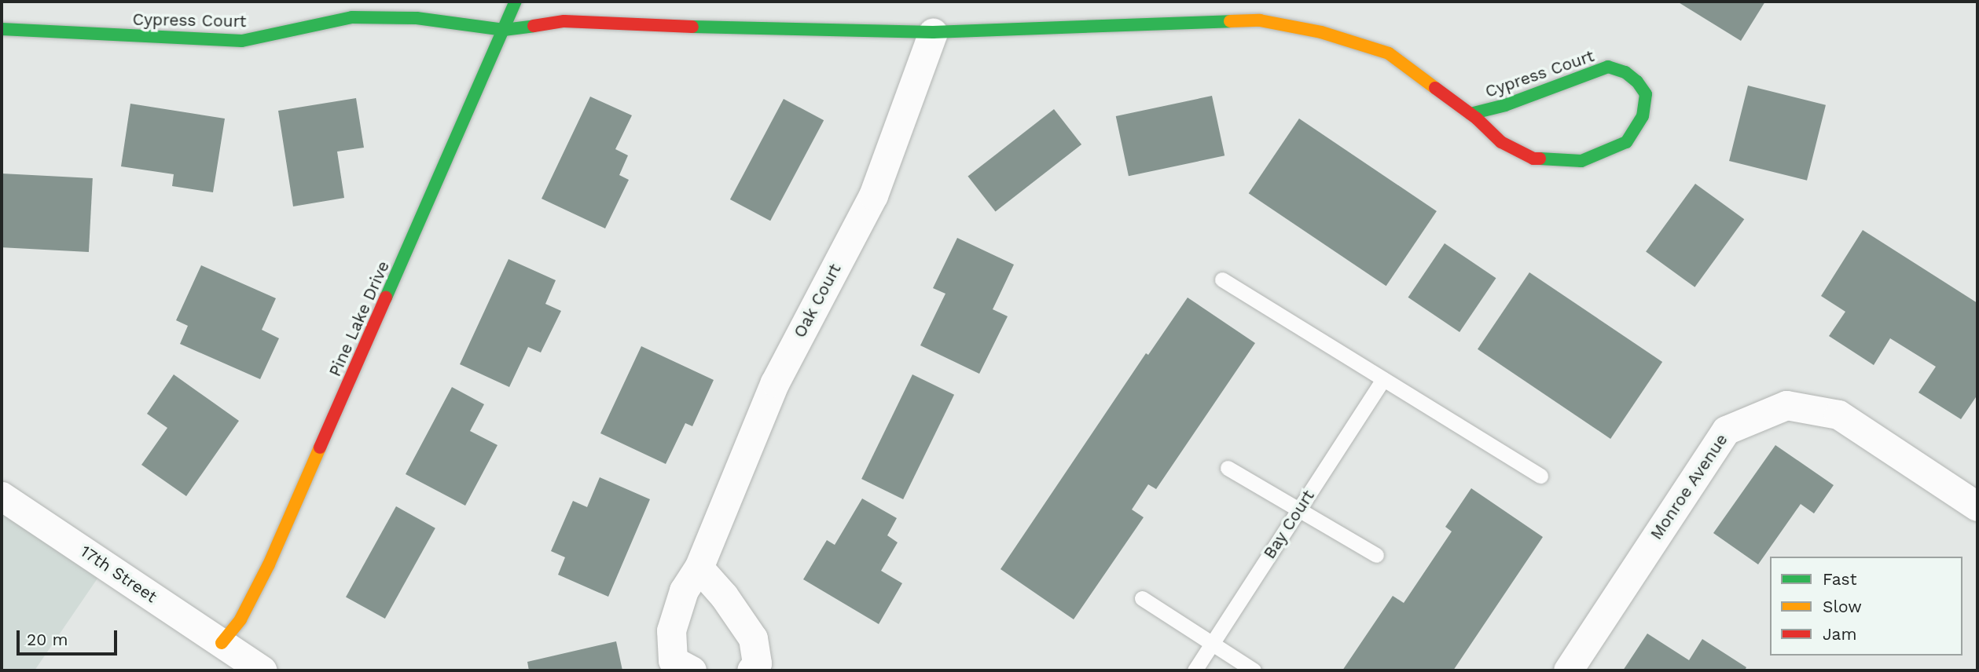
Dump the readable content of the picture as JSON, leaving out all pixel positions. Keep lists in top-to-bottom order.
{
  "streets": {
    "street": [
      "Cypress Court",
      "Oak Court",
      "Pine Lake Drive",
      "Monroe Avenue",
      "17th Street"
    ],
    "lane": ["Bay Court"]
  },
  "crossings": [
    ["Cypress Court", "Oak Court"],
    ["Cypress Court", "Pine Lake Drive"],
    ["Pine Lake Drive", "17th Street"]
  ],
  "legend": ["Fast", "Slow", "Jam"],
  "scale_bar": "20 m"
}
